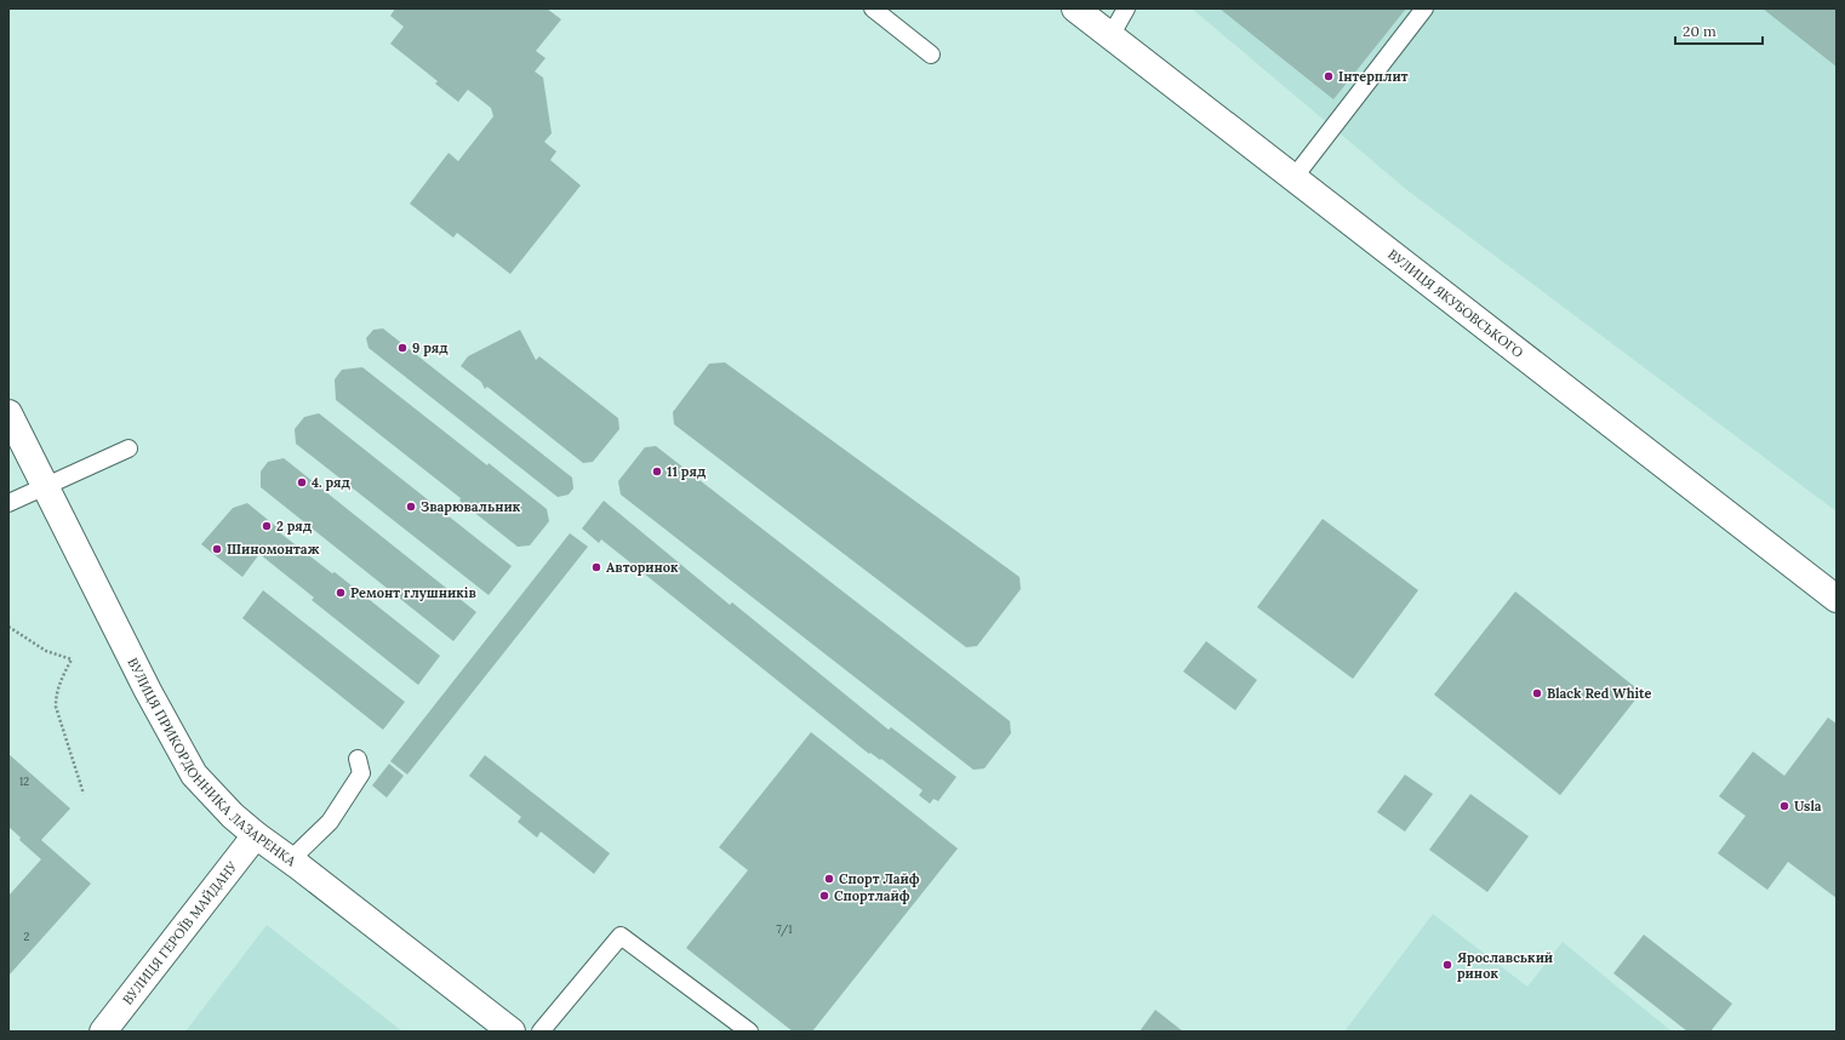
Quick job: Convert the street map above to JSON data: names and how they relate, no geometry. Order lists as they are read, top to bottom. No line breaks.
{"streets":{"street":["ВУЛИЦЯ ЯКУБОВСЬКОГО","ВУЛИЦЯ ПРИКОРДОННИКА ЛАЗАРЕНКА","ВУЛИЦЯ ГЕРОЇВ МАЙДАНУ"]},"crossings":[["ВУЛИЦЯ ПРИКОРДОННИКА ЛАЗАРЕНКА","ВУЛИЦЯ ГЕРОЇВ МАЙДАНУ"]],"places":["Інтерплит","9 ряд","11 ряд","4. ряд","Зварювальник","2 ряд","Шиномонтаж","Авторинок","Ремонт глушників","Black Red White","Usla","Спорт Лайф","Спортлайф","Ярославський ринок"],"house_numbers":["12","7/1","2"],"scale_bar":"20 m"}
